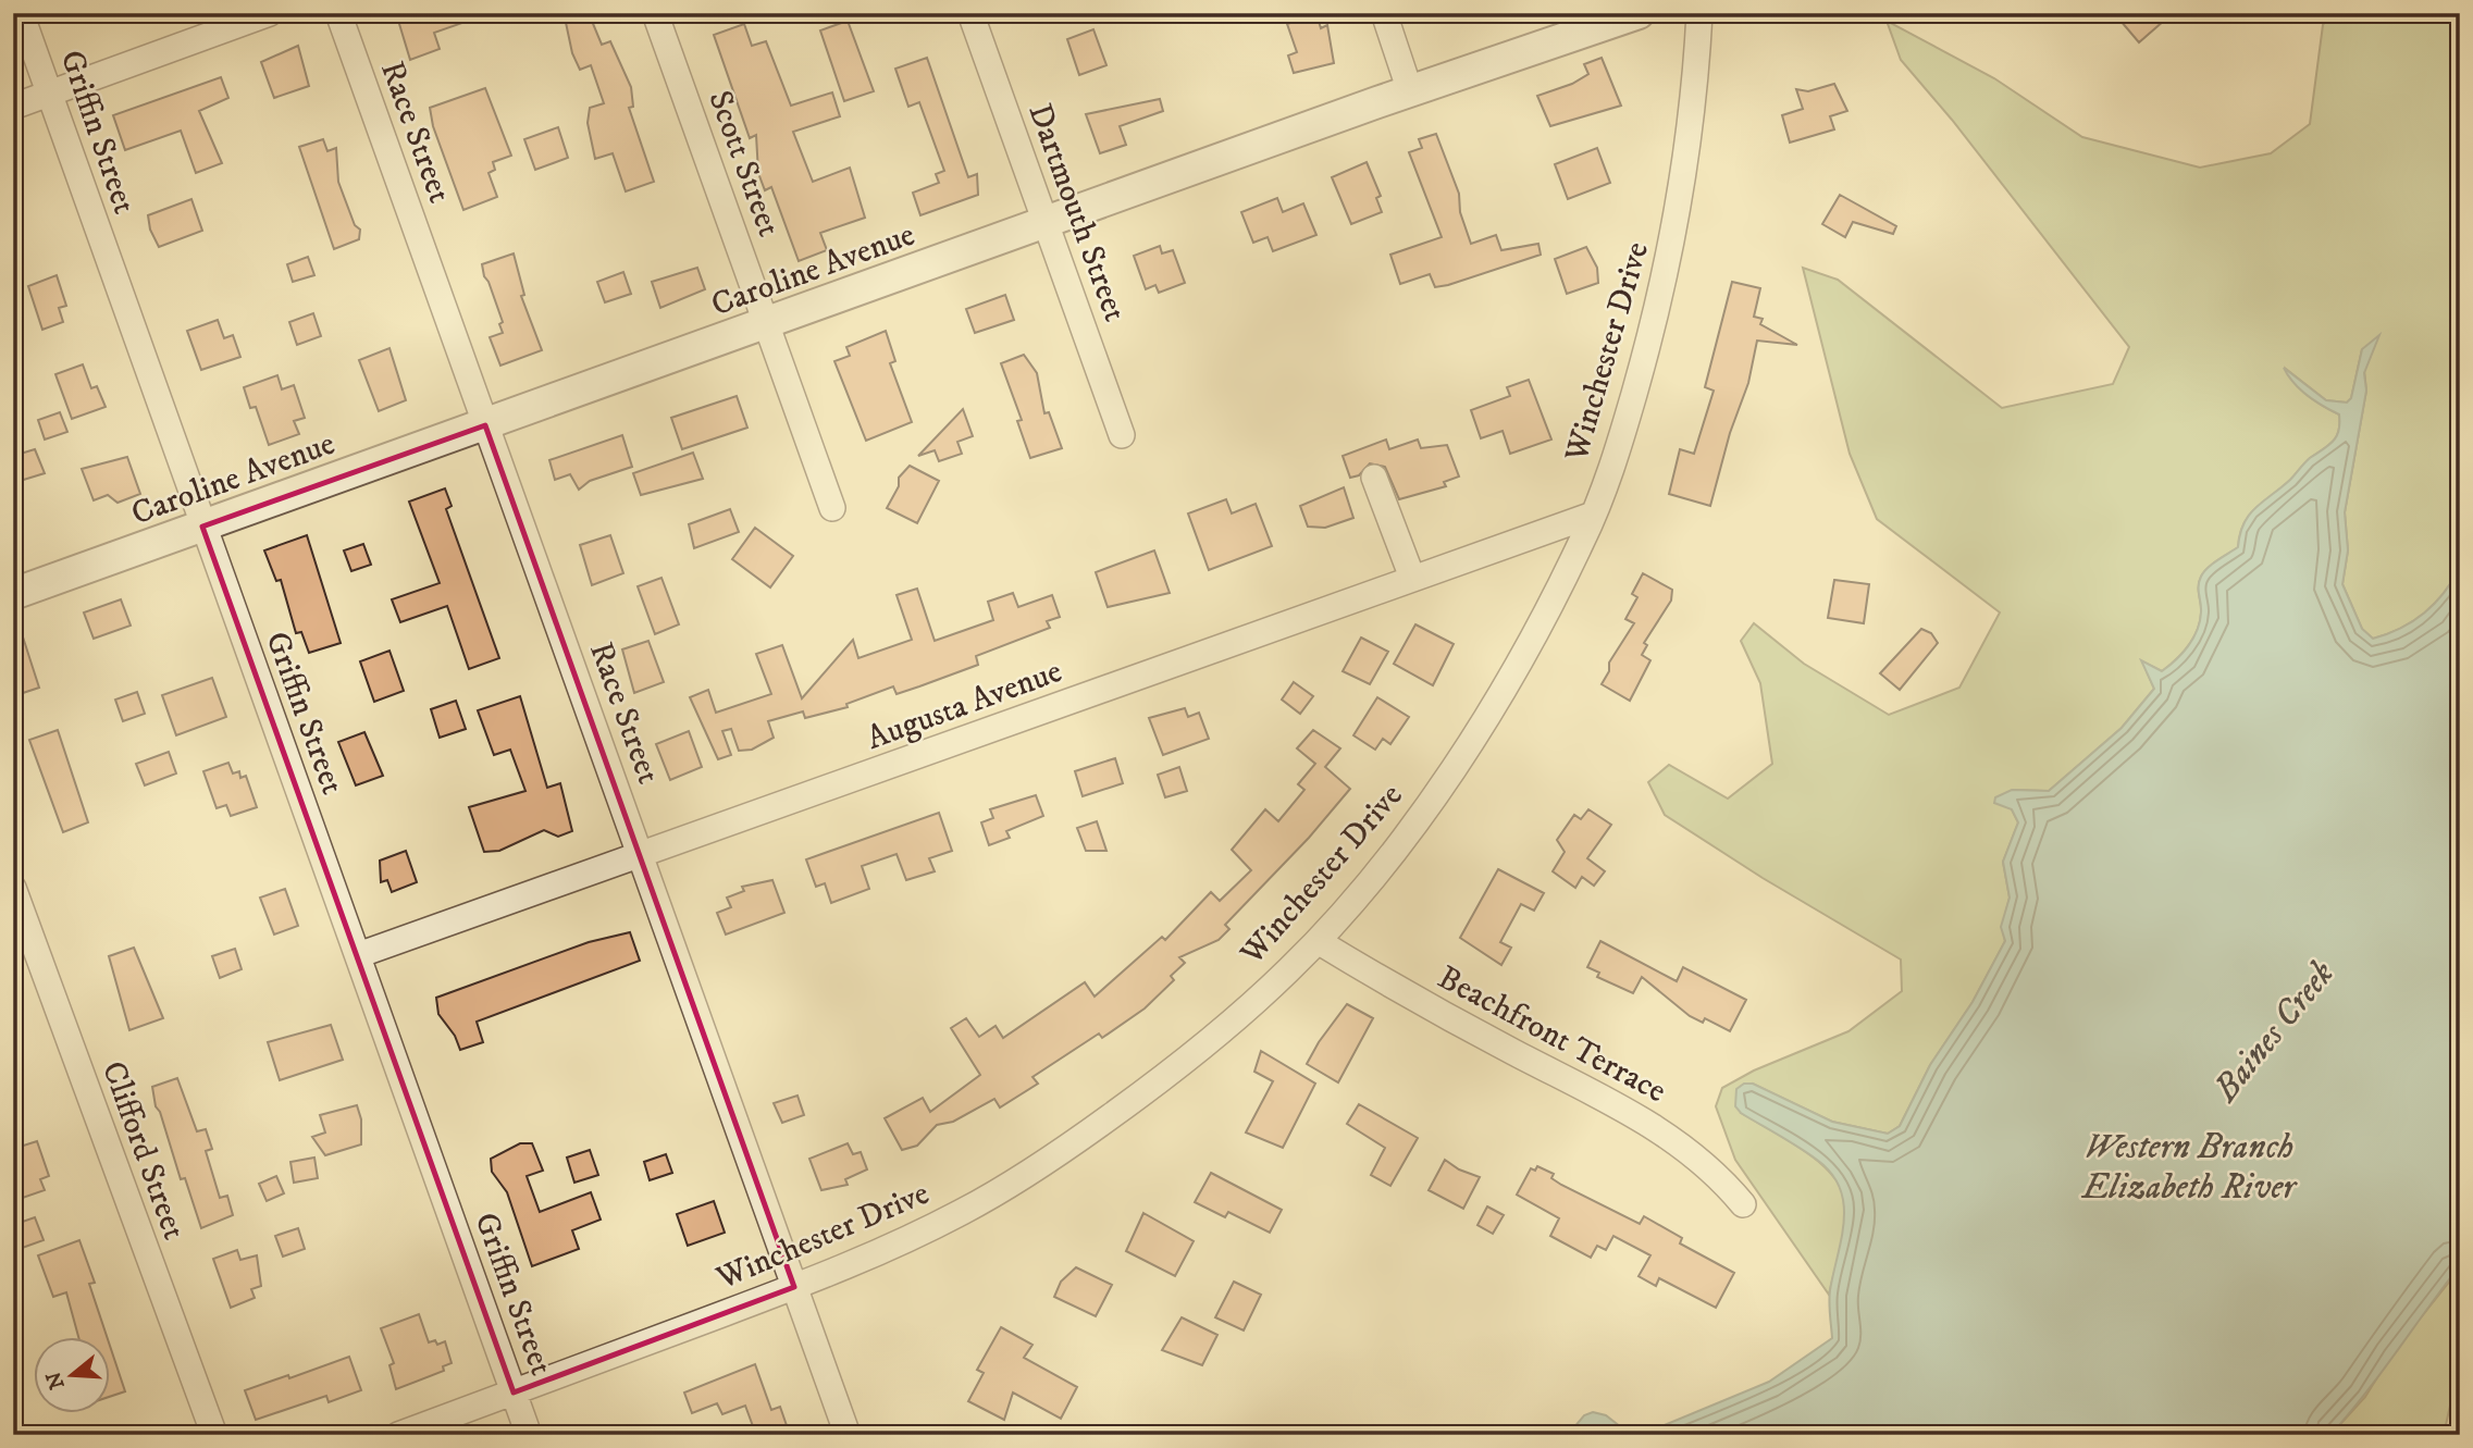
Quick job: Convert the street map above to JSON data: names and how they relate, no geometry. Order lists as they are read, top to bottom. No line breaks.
{"streets":{"street":["Griffin Street","Race Street","Scott Street","Dartmouth Street","Caroline Avenue","Winchester Drive","Augusta Avenue","Beachfront Terrace","Clifford Street"]},"crossings":[["Griffin Street","Caroline Avenue"],["Griffin Street","Winchester Drive"],["Griffin Street","Augusta Avenue"],["Race Street","Caroline Avenue"],["Race Street","Winchester Drive"],["Race Street","Augusta Avenue"],["Scott Street","Caroline Avenue"],["Dartmouth Street","Caroline Avenue"],["Winchester Drive","Augusta Avenue"],["Winchester Drive","Beachfront Terrace"]],"water":["Baines Creek","Western Branch Elizabeth River"],"north":"left"}
